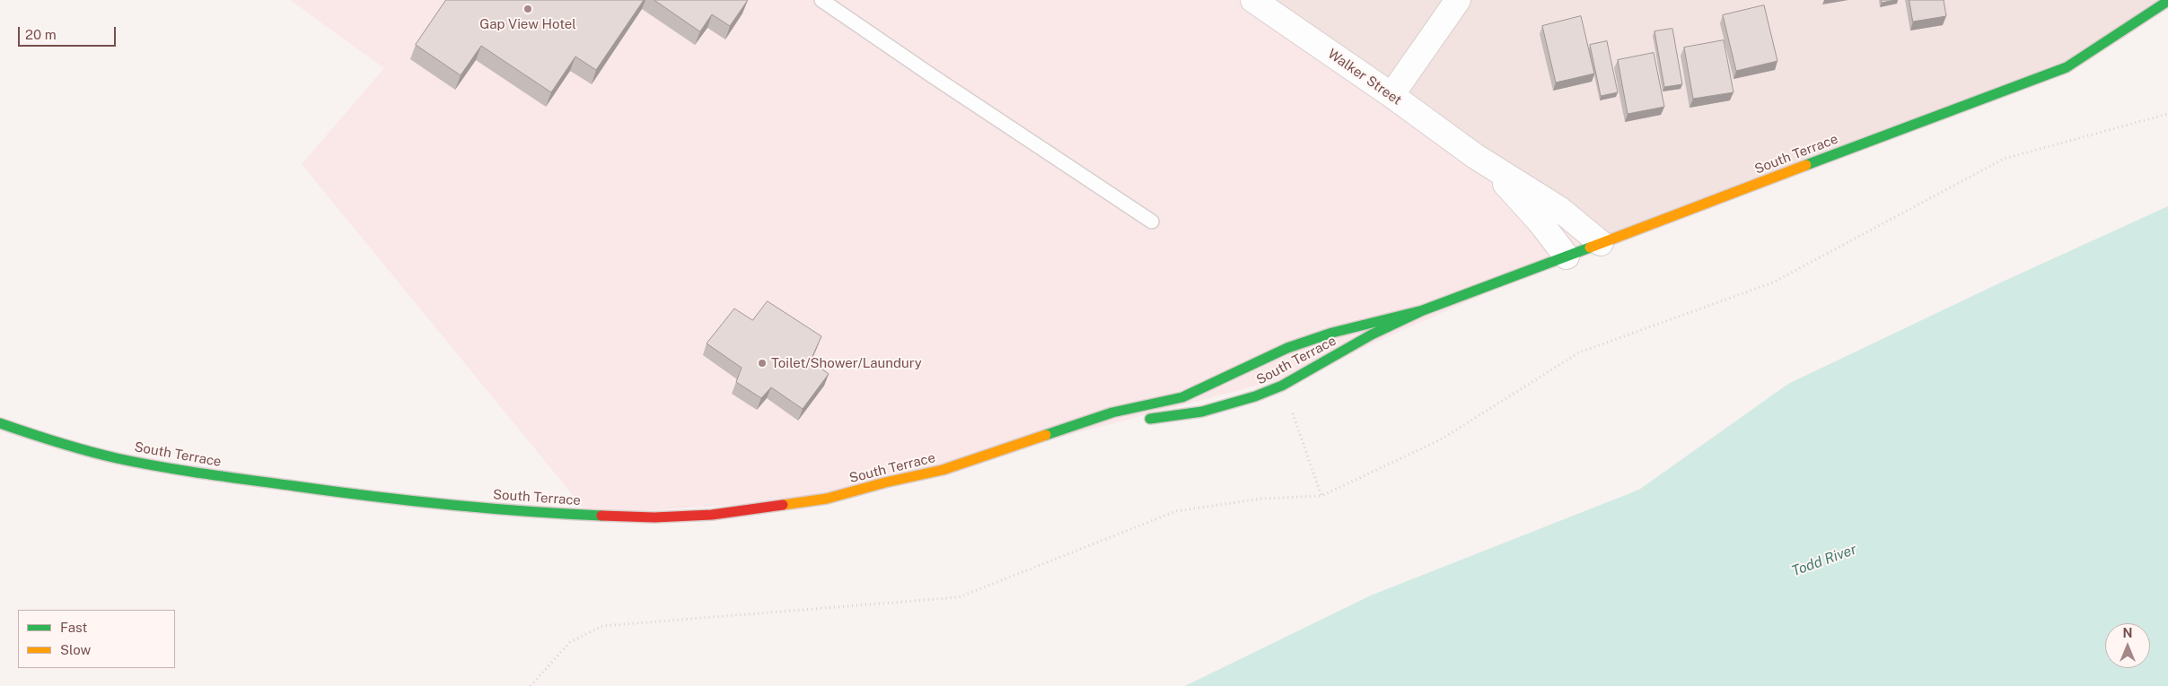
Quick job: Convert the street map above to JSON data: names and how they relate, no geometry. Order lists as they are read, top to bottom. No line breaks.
{"streets":{"street":["Walker Street","South Terrace"]},"crossings":[["Walker Street","South Terrace"]],"water":["Todd River"],"places":["Gap View Hotel","Toilet/Shower/Laundury"],"legend":["Fast","Slow"],"scale_bar":"20 m","north":"top"}
